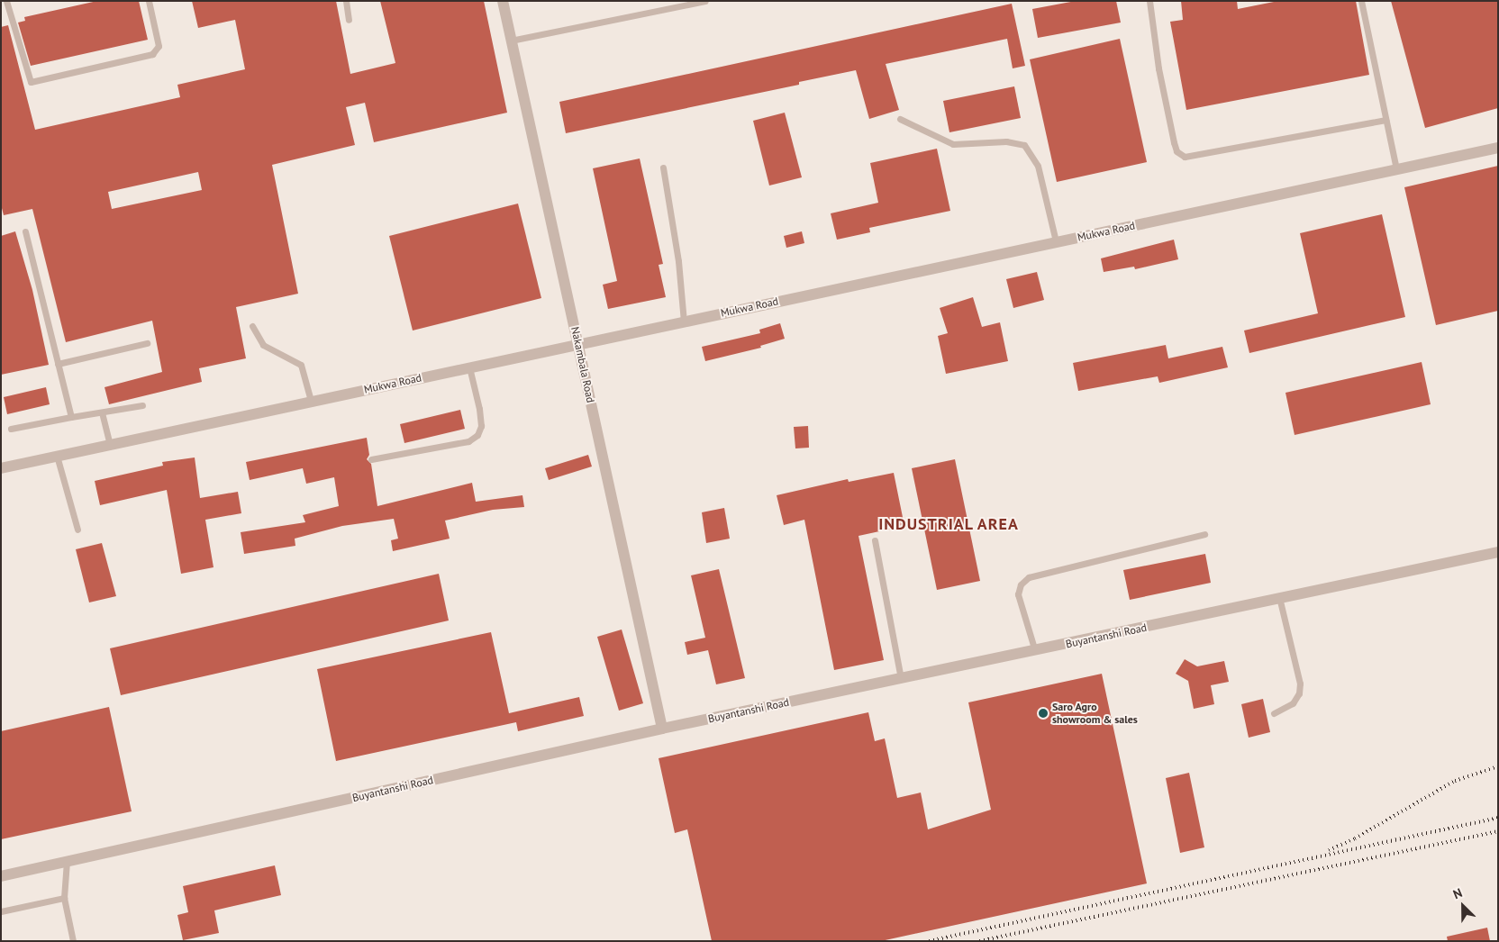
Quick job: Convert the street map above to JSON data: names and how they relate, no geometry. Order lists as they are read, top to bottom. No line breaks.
{"streets":{"street":["Mukwa Road","Nakambala Road","Buyantanshi Road"]},"crossings":[["Mukwa Road","Nakambala Road"],["Nakambala Road","Buyantanshi Road"]],"districts":["INDUSTRIAL AREA"],"places":["Saro Agro showroom & sales"],"north":"top left"}
